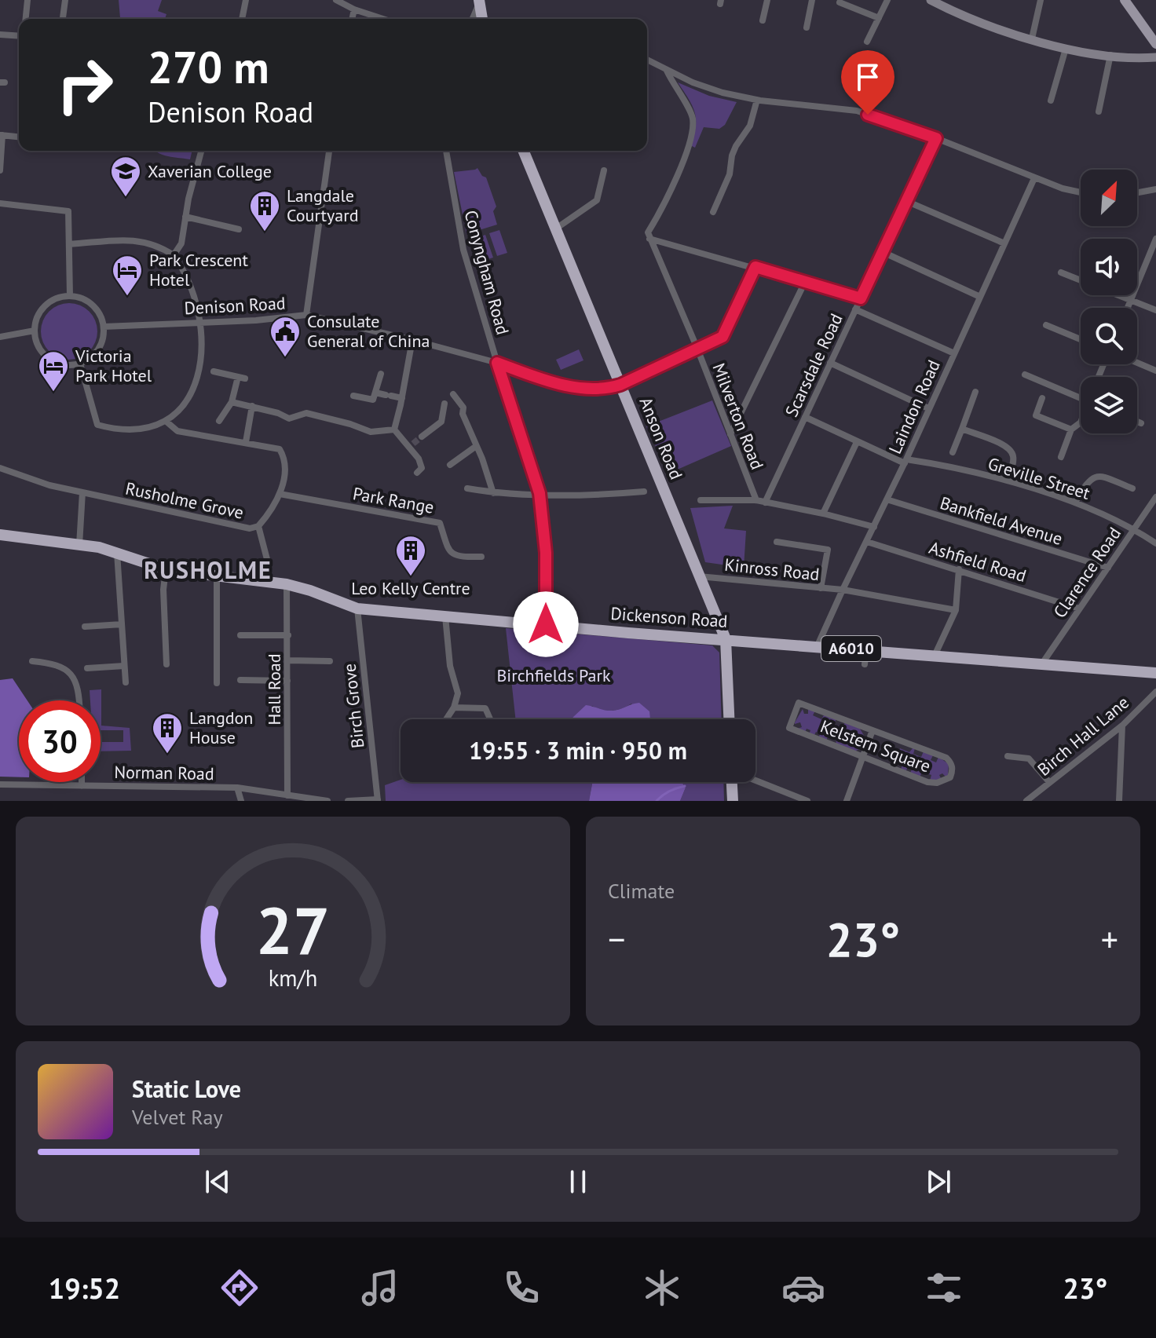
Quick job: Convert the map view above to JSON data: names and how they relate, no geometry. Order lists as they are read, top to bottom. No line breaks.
{"streets":{"highway":["Anson Road","Dickenson Road","A6010"],"street":["Conyngham Road","Denison Road","Scarsdale Road","Laindon Road","Milverton Road","Greville Street","Rusholme Grove","Park Range","Bankfield Avenue","Ashfield Road","Kinross Road","Clarence Road","Hall Road","Birch Grove","Birch Hall Lane","Kelstern Square","Norman Road"]},"crossings":[["Conyngham Road","Denison Road"],["Conyngham Road","Dickenson Road"],["Denison Road","Milverton Road"],["Denison Road","Anson Road"],["Scarsdale Road","Greville Street"],["Laindon Road","Greville Street"],["Laindon Road","Bankfield Avenue"],["Laindon Road","Ashfield Road"],["Laindon Road","Kinross Road"],["Laindon Road","Dickenson Road"],["Anson Road","Kinross Road"],["Anson Road","Dickenson Road"],["Greville Street","Clarence Road"],["Bankfield Avenue","Clarence Road"],["Ashfield Road","Clarence Road"],["Clarence Road","Dickenson Road"],["Dickenson Road","Hall Road"],["Dickenson Road","Birch Grove"],["Hall Road","Norman Road"]],"districts":["RUSHOLME"],"parks":["Birchfields Park"],"places":{"school or university":["Xaverian College"],"building":["Langdale Courtyard","Leo Kelly Centre","Langdon House"],"hotel":["Park Crescent Hotel","Victoria Park Hotel"],"public building":["Consulate General of China"]},"north":"top right","page":{"turn":["270 m","Denison Road"],"limit":"30","trip":"19:55 · 3 min · 950 m","tile":"Climate","heat":["−","23°","+"],"song":["Static Love","Velvet Ray"],"tabs":["19:52","23°"],"gauge":["27","km/h"]}}
